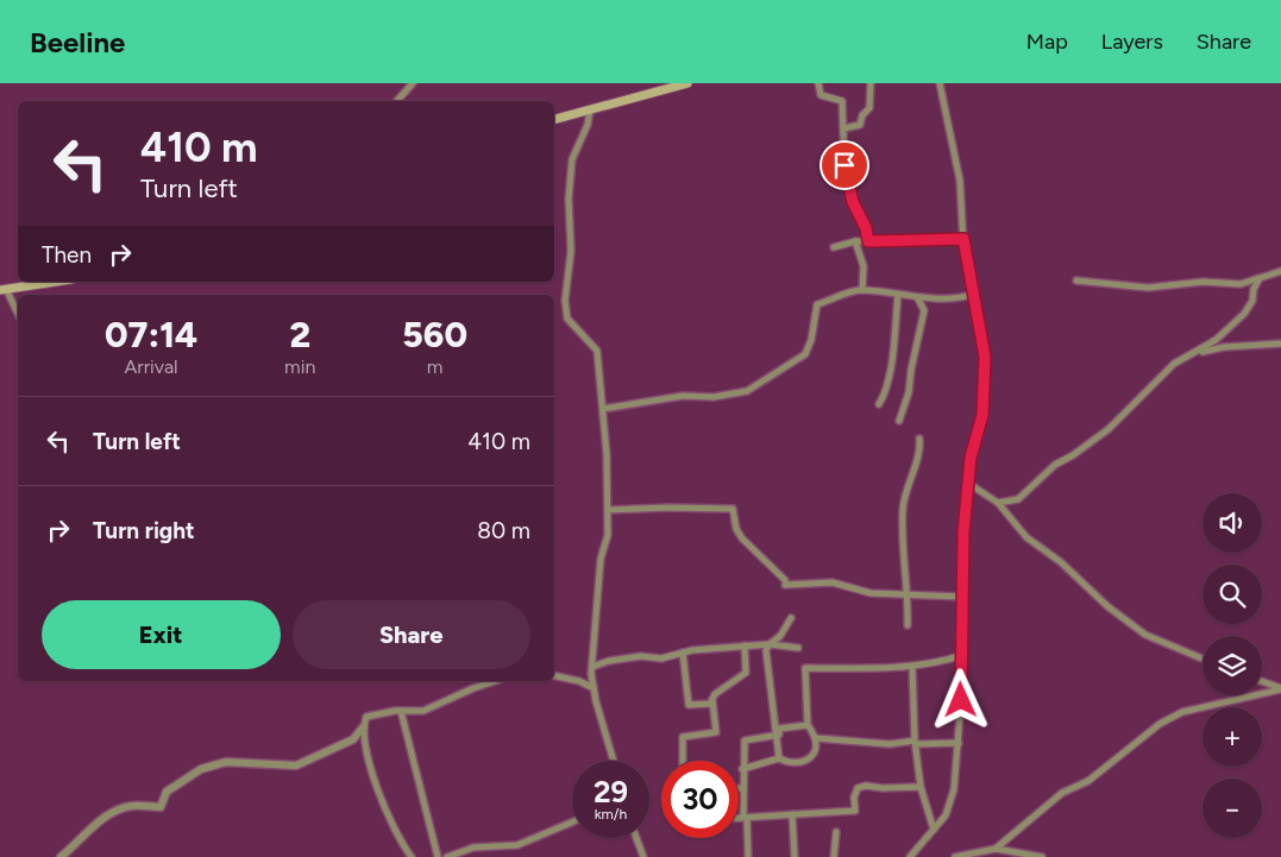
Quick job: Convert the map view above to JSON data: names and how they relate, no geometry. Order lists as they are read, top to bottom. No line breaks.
{"page":{"header":"Beeline","nav":["Map","Layers","Share"],"turn":["410 m","Turn left"],"then":"Then","eta":["07:14","Arrival","2","min","560","m"],"list":[{"name":"Turn left","value":"410 m"},{"name":"Turn right","value":"80 m"}],"map_buttons":["+","−"],"buttons":["Exit","Share"],"speed":"29 km/h","limit":"30"}}
